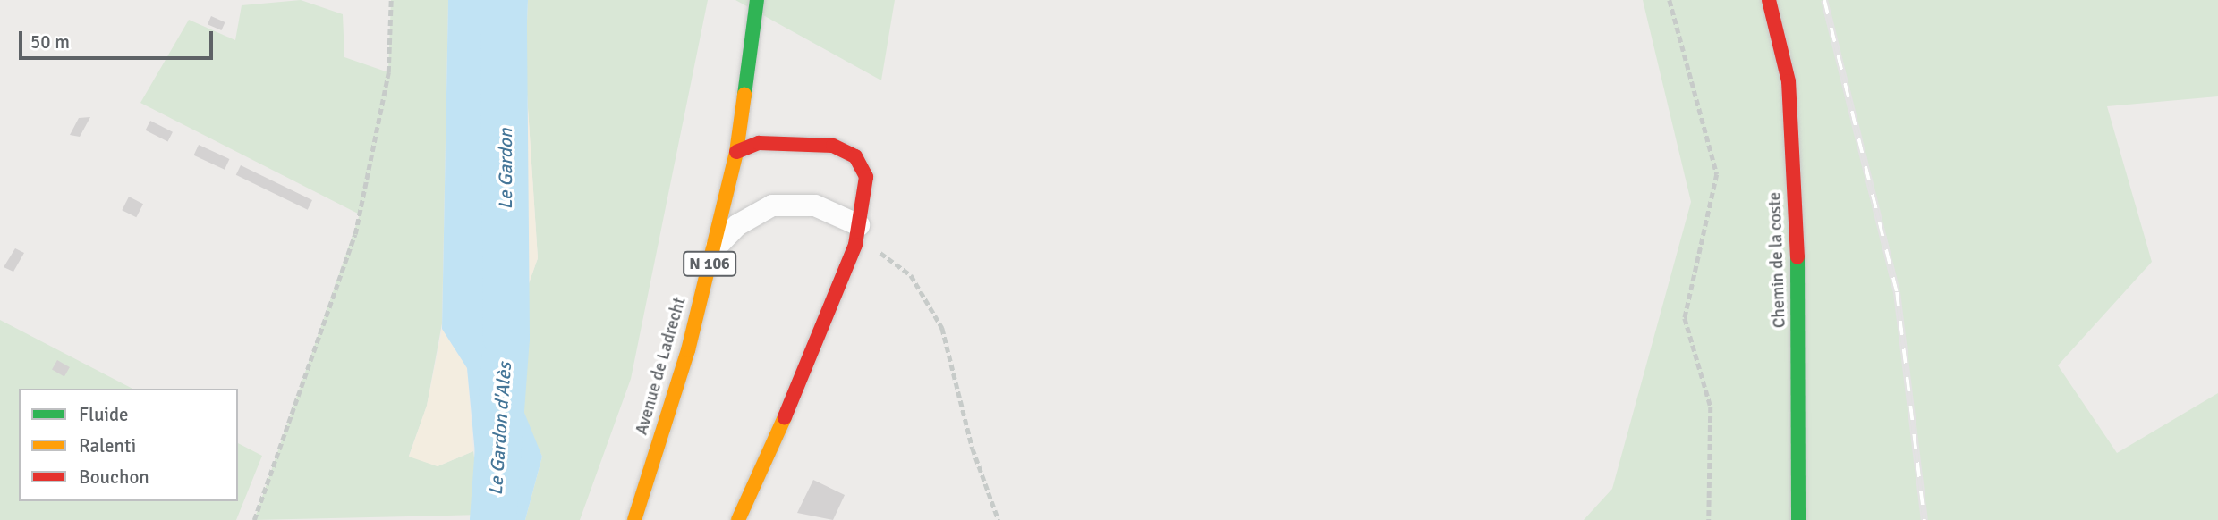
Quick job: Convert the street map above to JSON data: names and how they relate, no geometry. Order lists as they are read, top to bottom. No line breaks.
{"streets":{"street":["Chemin de la coste","N 106","Avenue de Ladrecht"]},"water":["Le Gardon","Le Gardon d'Alès"],"legend":["Fluide","Ralenti","Bouchon"],"scale_bar":"50 m"}
